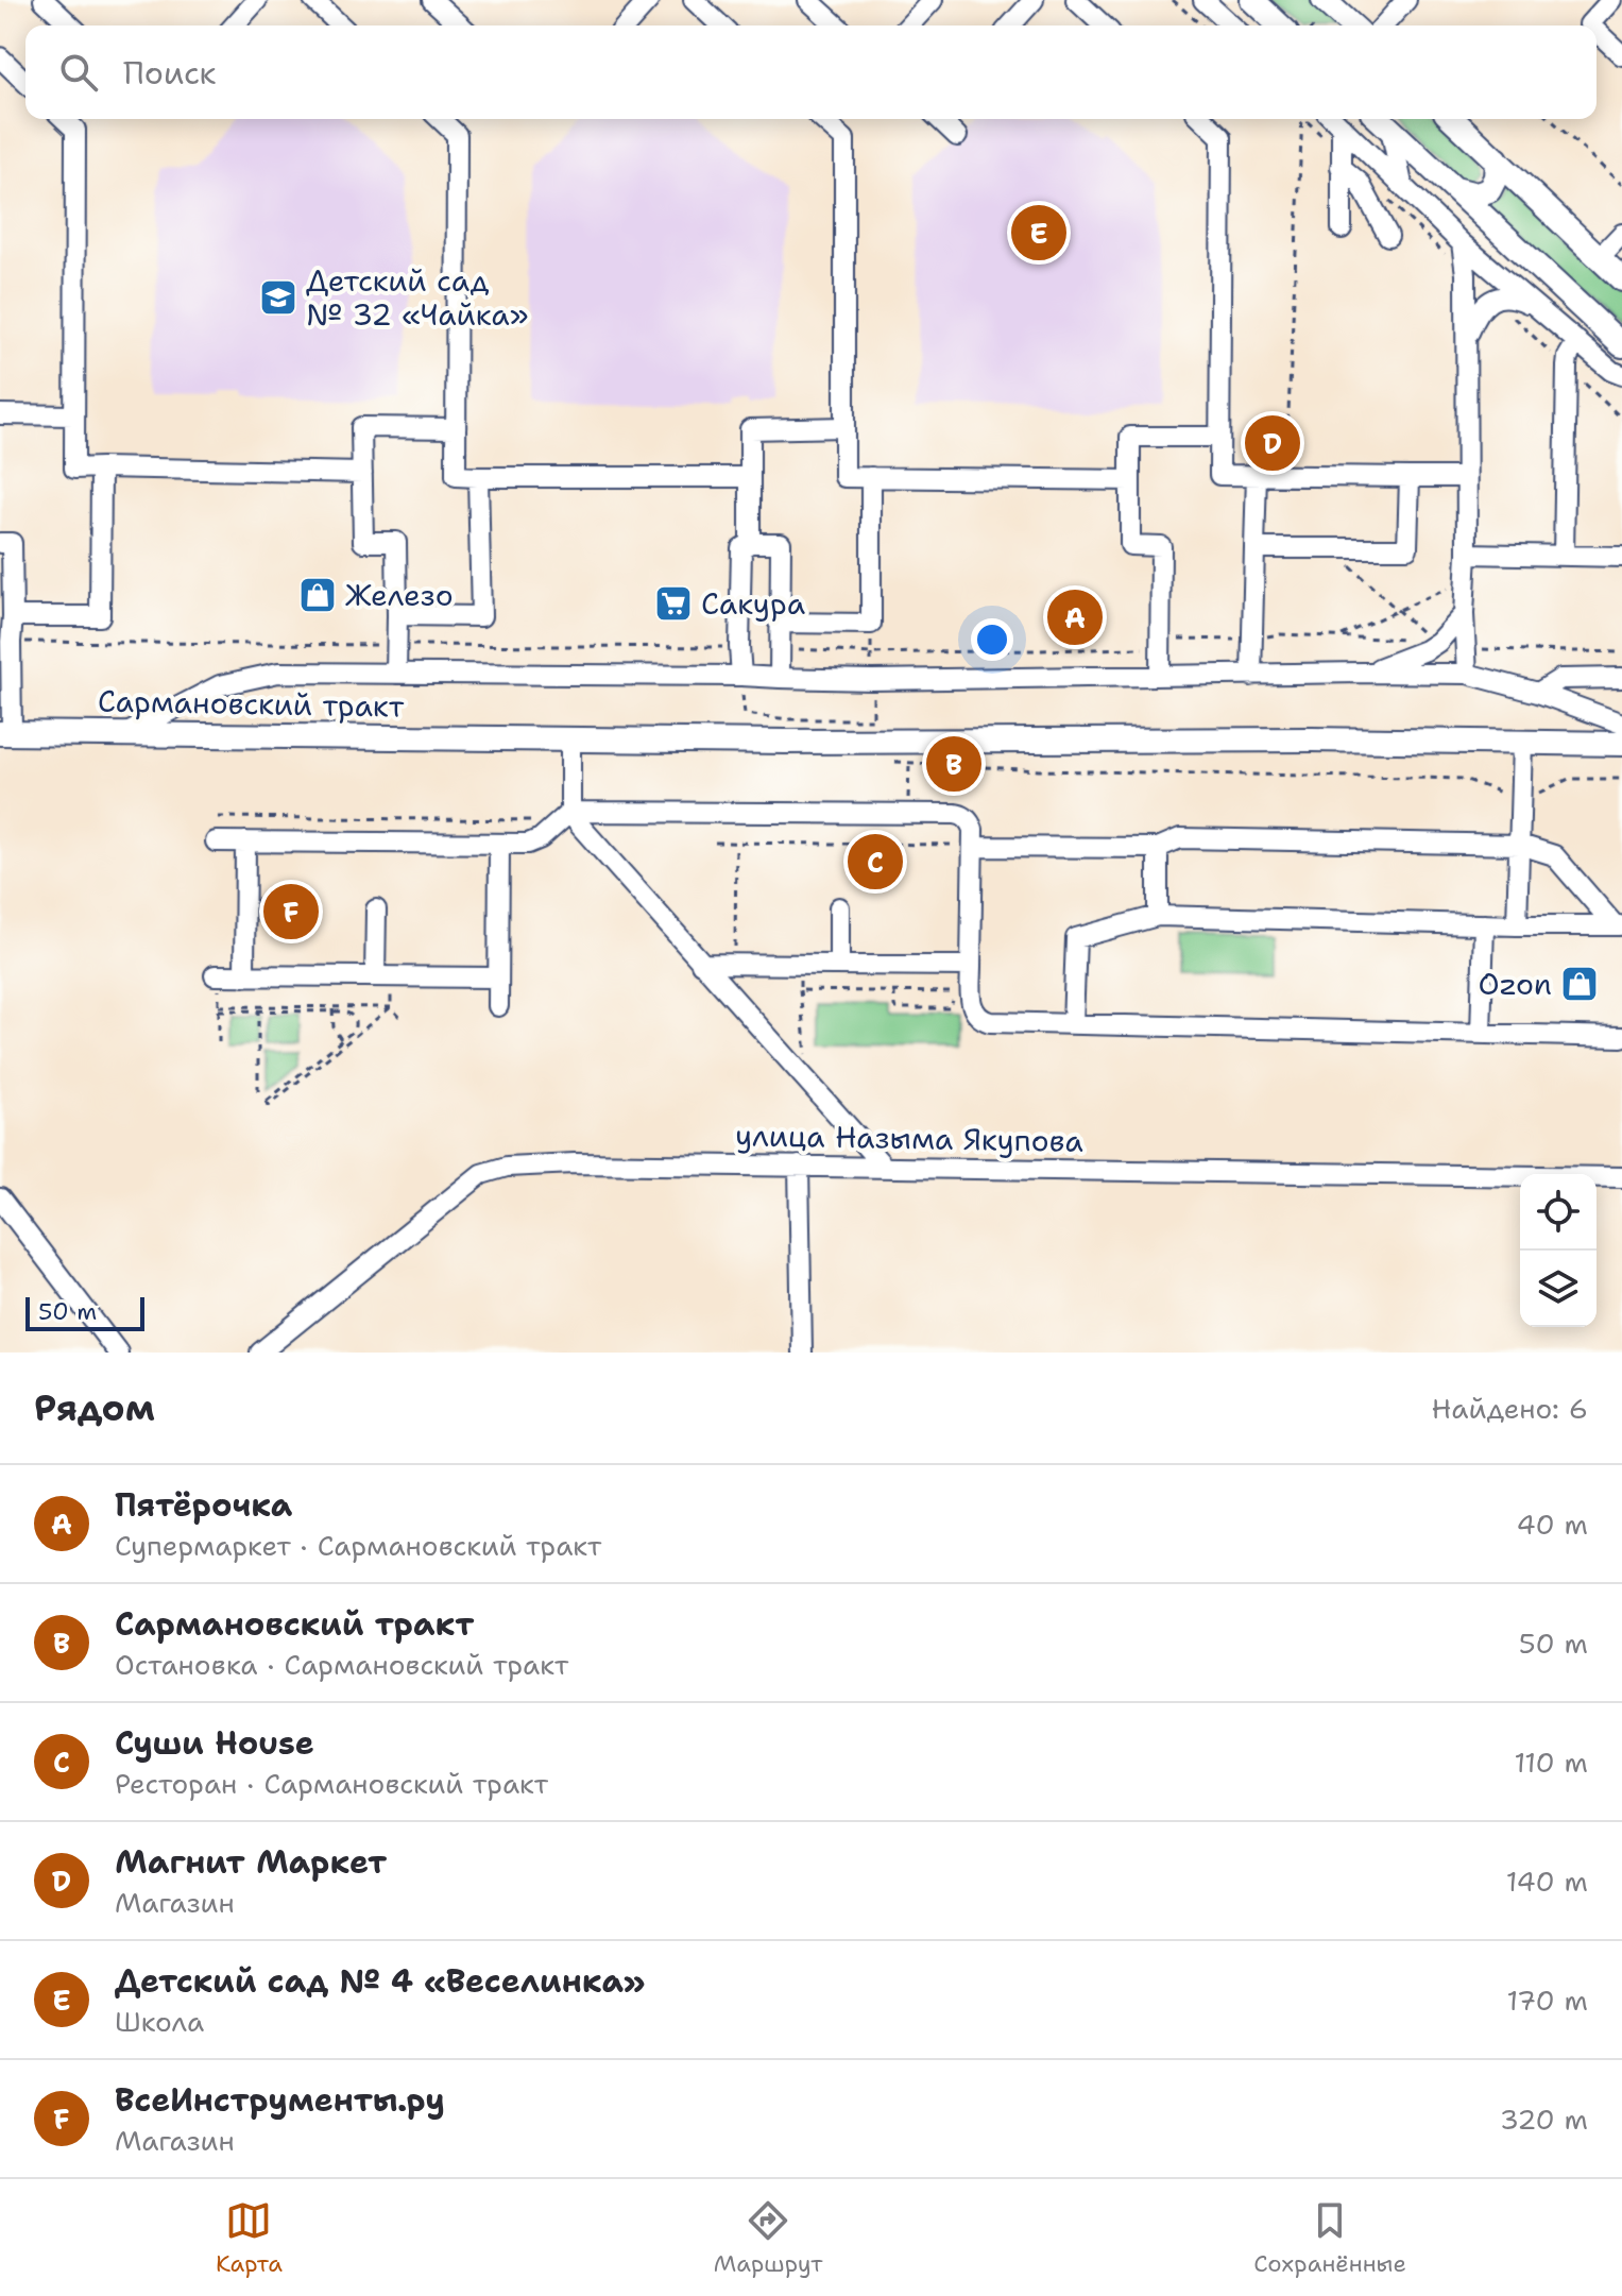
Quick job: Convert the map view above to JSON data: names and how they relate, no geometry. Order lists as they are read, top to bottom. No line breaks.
{"streets":{"main road":["Сармановский тракт"],"street":["улица Назыма Якупова"]},"places":{"school or university":["Детский сад № 32 «Чайка»"],"shop":["Железо","Ozon"],"supermarket":["Сакура"]},"scale_bar":"50 m","page":{"search":"Поиск","pins":["E","D","A","B","C","F"],"scale":"50 m","heading":["Рядом","Найдено: 6"],"list":[{"mark":"A","name":"Пятёрочка","note":"Супермаркет · Сармановский тракт","value":"40 m"},{"mark":"B","name":"Сармановский тракт","note":"Остановка · Сармановский тракт","value":"50 m"},{"mark":"C","name":"Суши House","note":"Ресторан · Сармановский тракт","value":"110 m"},{"mark":"D","name":"Магнит Маркет","note":"Магазин","value":"140 m"},{"mark":"E","name":"Детский сад № 4 «Веселинка»","note":"Школа","value":"170 m"},{"mark":"F","name":"ВсеИнструменты.ру","note":"Магазин","value":"320 m"}],"nav":["Карта","Маршрут","Сохранённые"]}}
